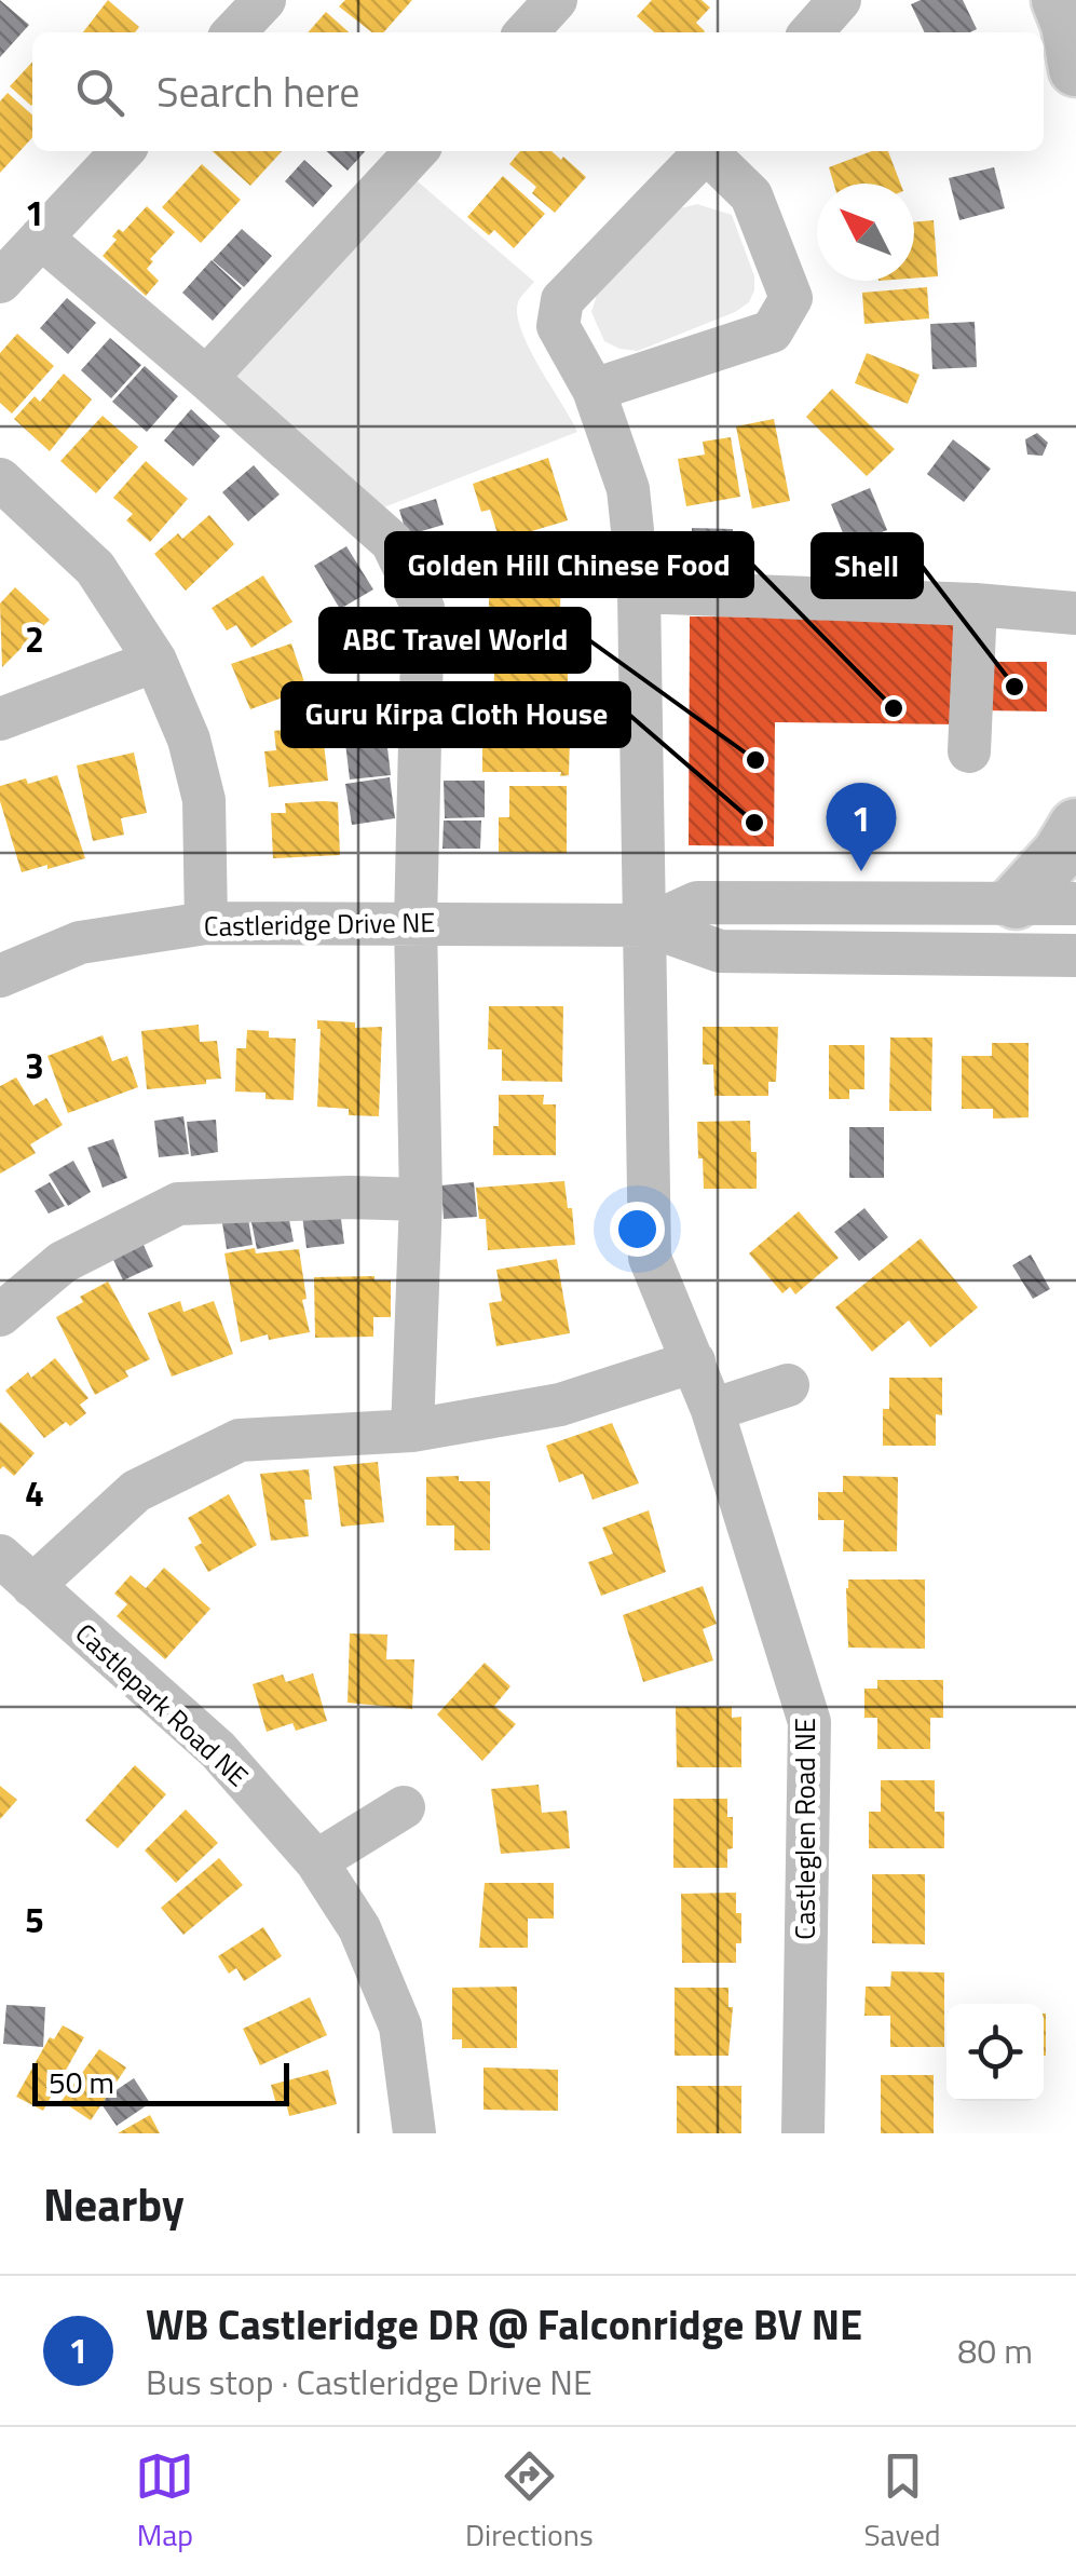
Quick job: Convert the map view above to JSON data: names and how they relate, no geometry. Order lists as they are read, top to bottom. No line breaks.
{"streets":{"street":["Castleridge Drive NE","Castlepark Road NE","Castleglen Road NE"]},"crossings":[["Castleridge Drive NE","Castleglen Road NE"]],"places":["Shell","Golden Hill Chinese Food","ABC Travel World","Guru Kirpa Cloth House"],"scale_bar":"50 m","north":"top left","page":{"search":"Search here","pins":"1","scale":"50 m","heading":"Nearby","list":[{"mark":"1","name":"WB Castleridge DR @ Falconridge BV NE","note":"Bus stop · Castleridge Drive NE","value":"80 m"}],"nav":["Map","Directions","Saved"]},"grid":{"rows":["1","2","3","4","5"]}}
